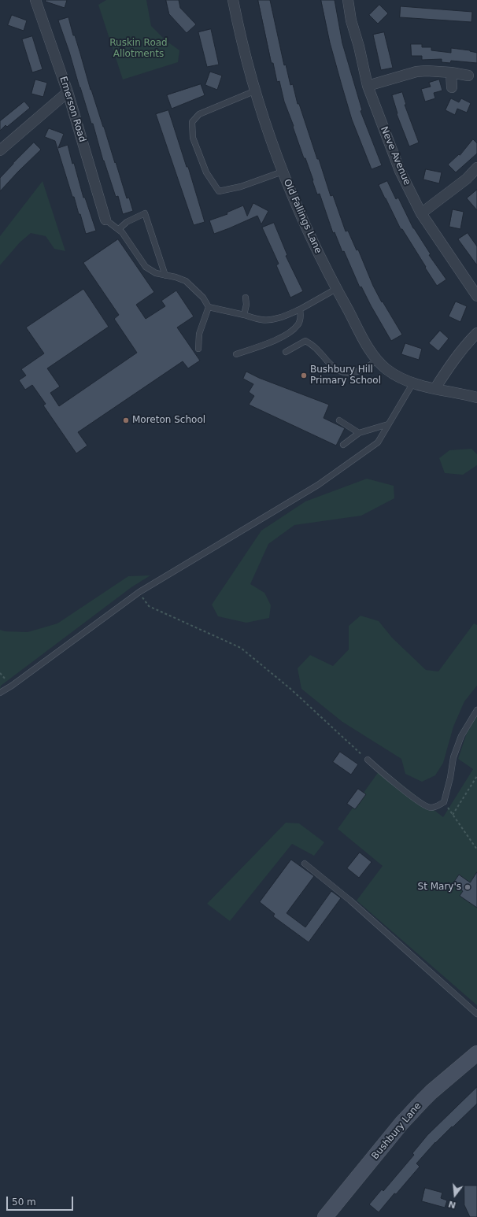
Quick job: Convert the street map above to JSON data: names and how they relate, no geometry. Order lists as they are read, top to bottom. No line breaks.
{"streets":{"street":["Emerson Road","Neve Avenue","Old Fallings Lane","Bushbury Lane"]},"parks":["Ruskin Road Allotments"],"places":["Bushbury Hill Primary School","Moreton School","St Mary's"],"scale_bar":"50 m","north":"bottom"}
